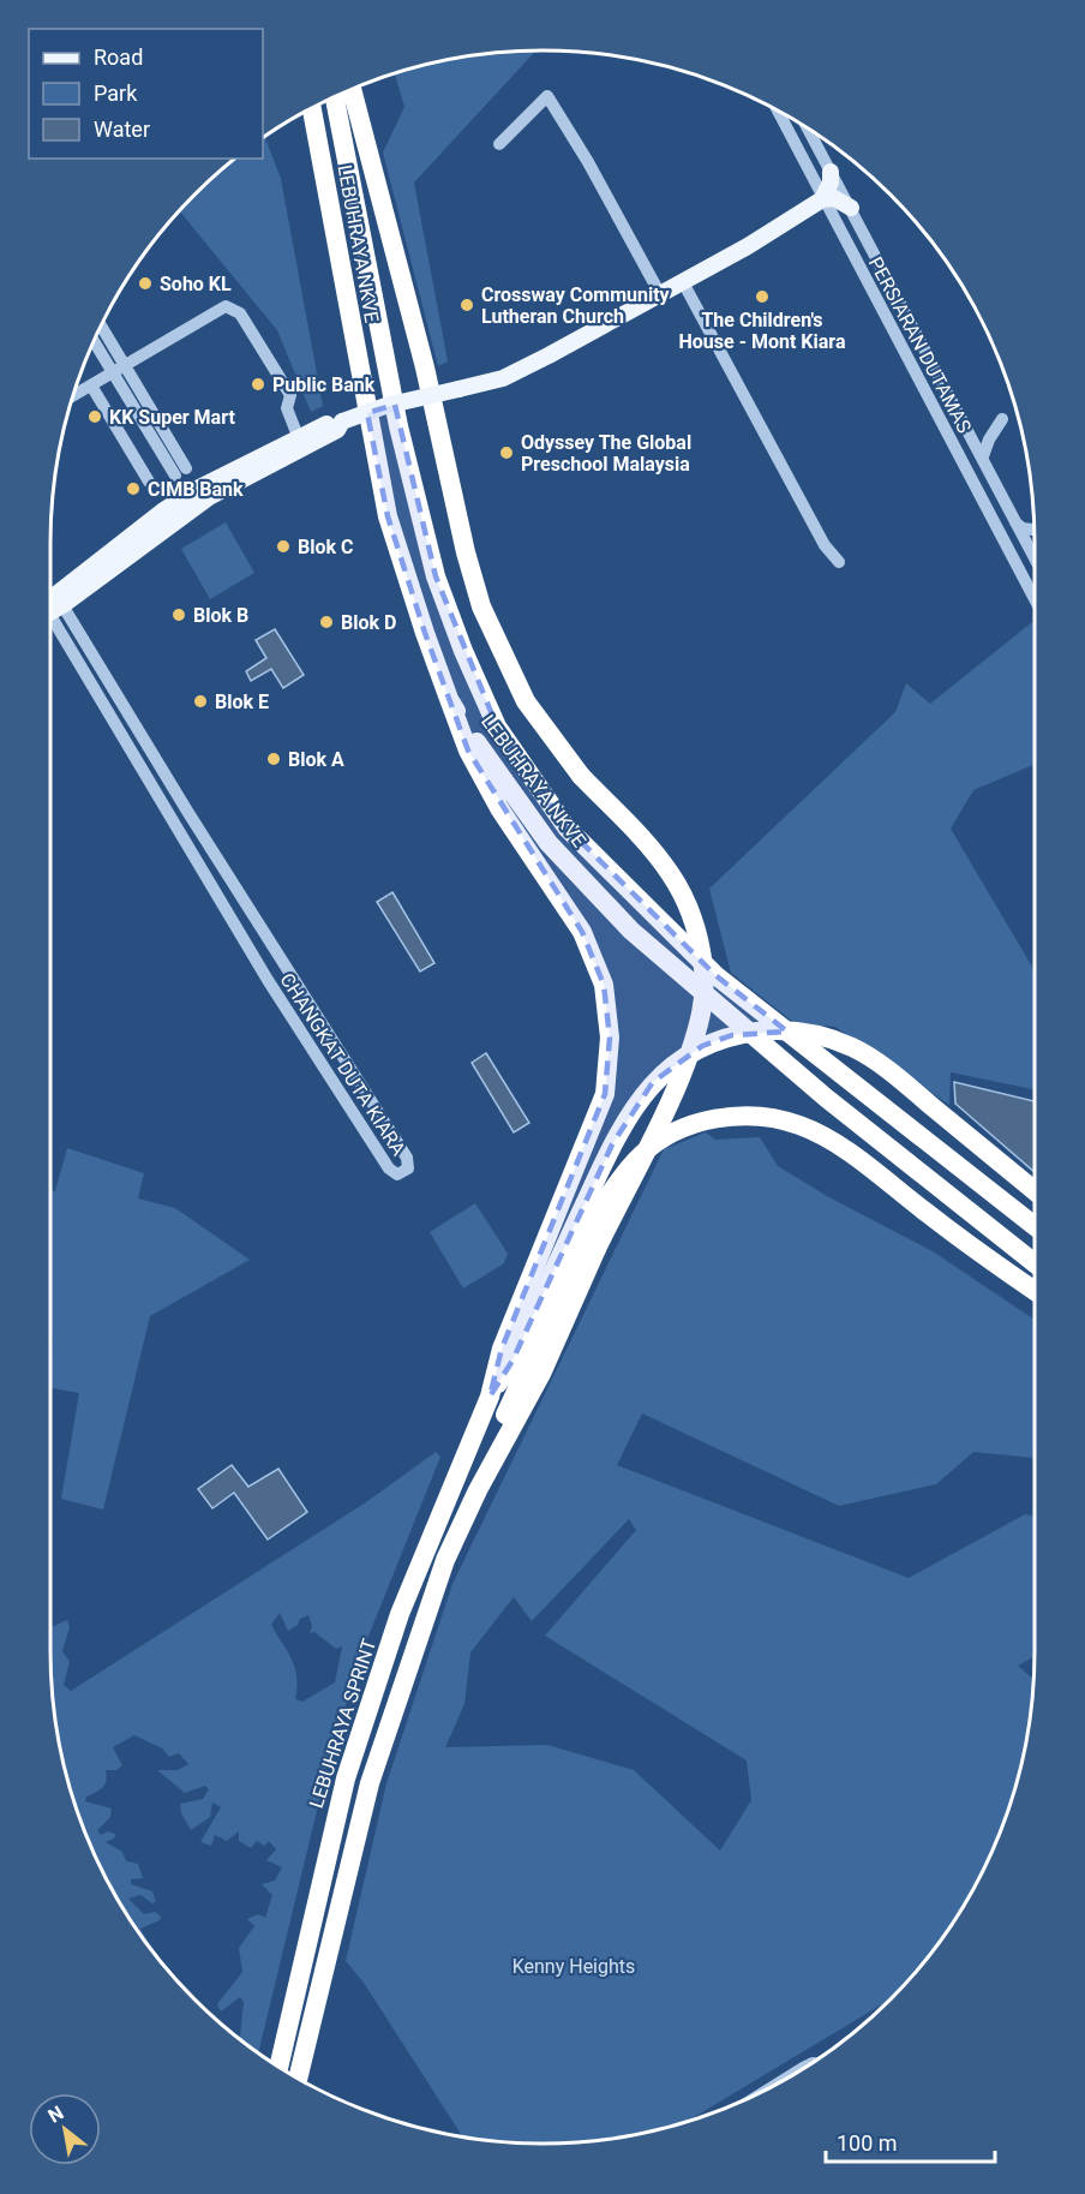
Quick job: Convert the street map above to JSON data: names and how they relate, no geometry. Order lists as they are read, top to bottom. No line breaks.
{"streets":{"highway":["LEBUHRAYA NKVE","LEBUHRAYA SPRINT"],"street":["PERSIARAN DUTAMAS","CHANGKAT DUTA KIARA"]},"parks":["Kenny Heights"],"places":["Soho KL","The Children's House - Mont Kiara","Crossway Community Lutheran Church","Public Bank","KK Super Mart","Odyssey The Global Preschool Malaysia","CIMB Bank","Blok C","Blok B","Blok D","Blok E","Blok A"],"legend":["Road","Park","Water"],"scale_bar":"100 m","north":"top left"}
